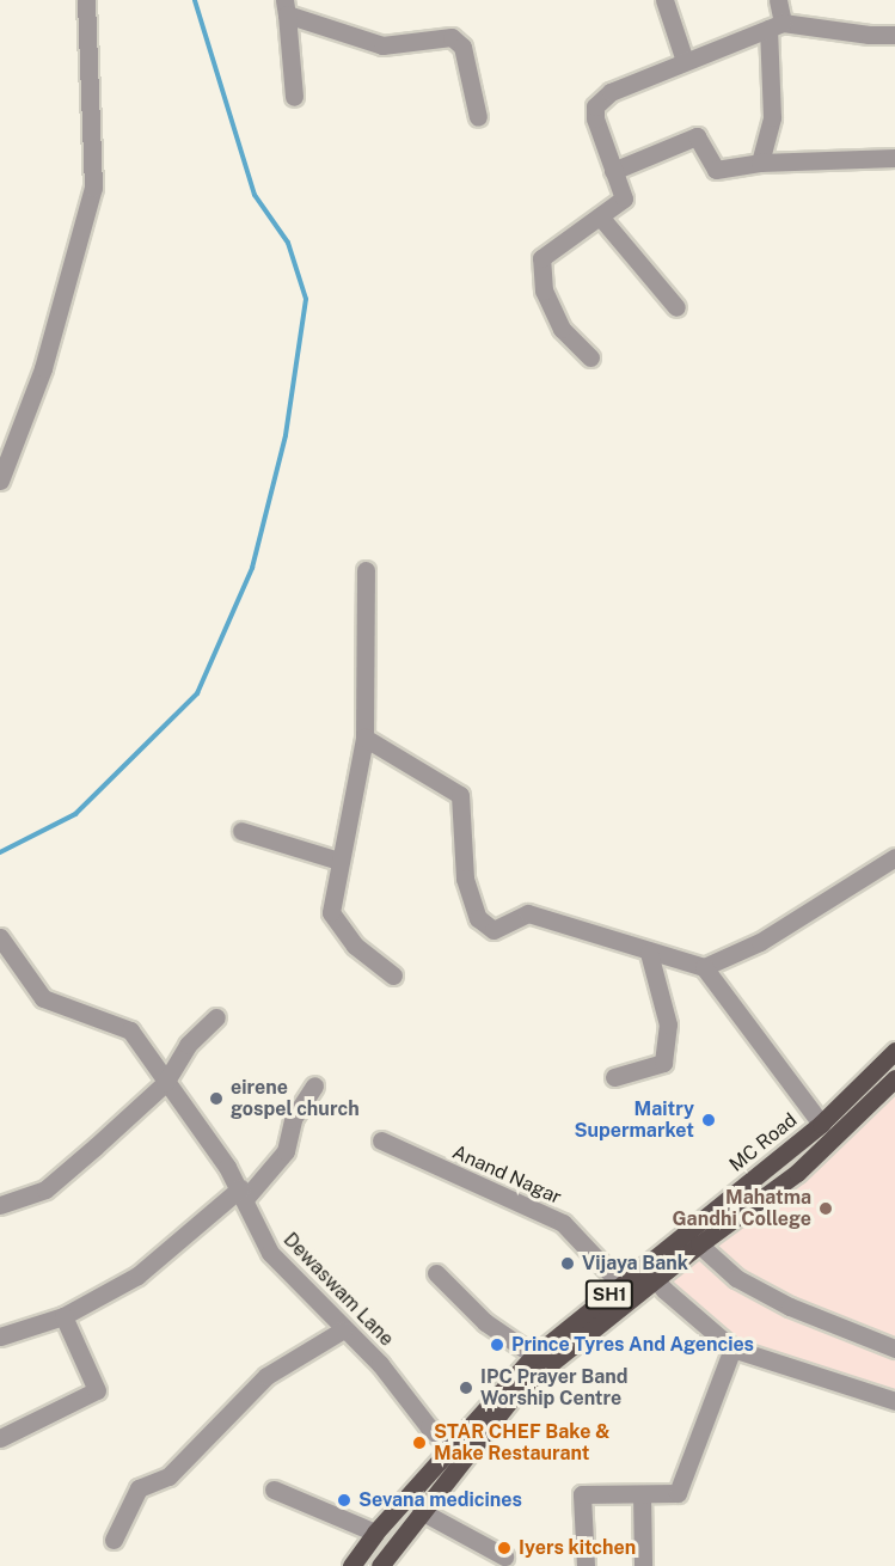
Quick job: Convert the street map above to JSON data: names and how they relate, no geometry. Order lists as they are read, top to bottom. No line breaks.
{"streets":{"main road":["MC Road","SH1"],"street":["Anand Nagar","Dewaswam Lane"]},"crossings":[["MC Road","Anand Nagar"],["MC Road","Dewaswam Lane"]],"places":["eirene gospel church","Maitry Supermarket","Mahatma Gandhi College","Vijaya Bank","Prince Tyres And Agencies","IPC Prayer Band Worship Centre","STAR CHEF Bake & Make Restaurant","Sevana medicines","Iyers kitchen"]}
